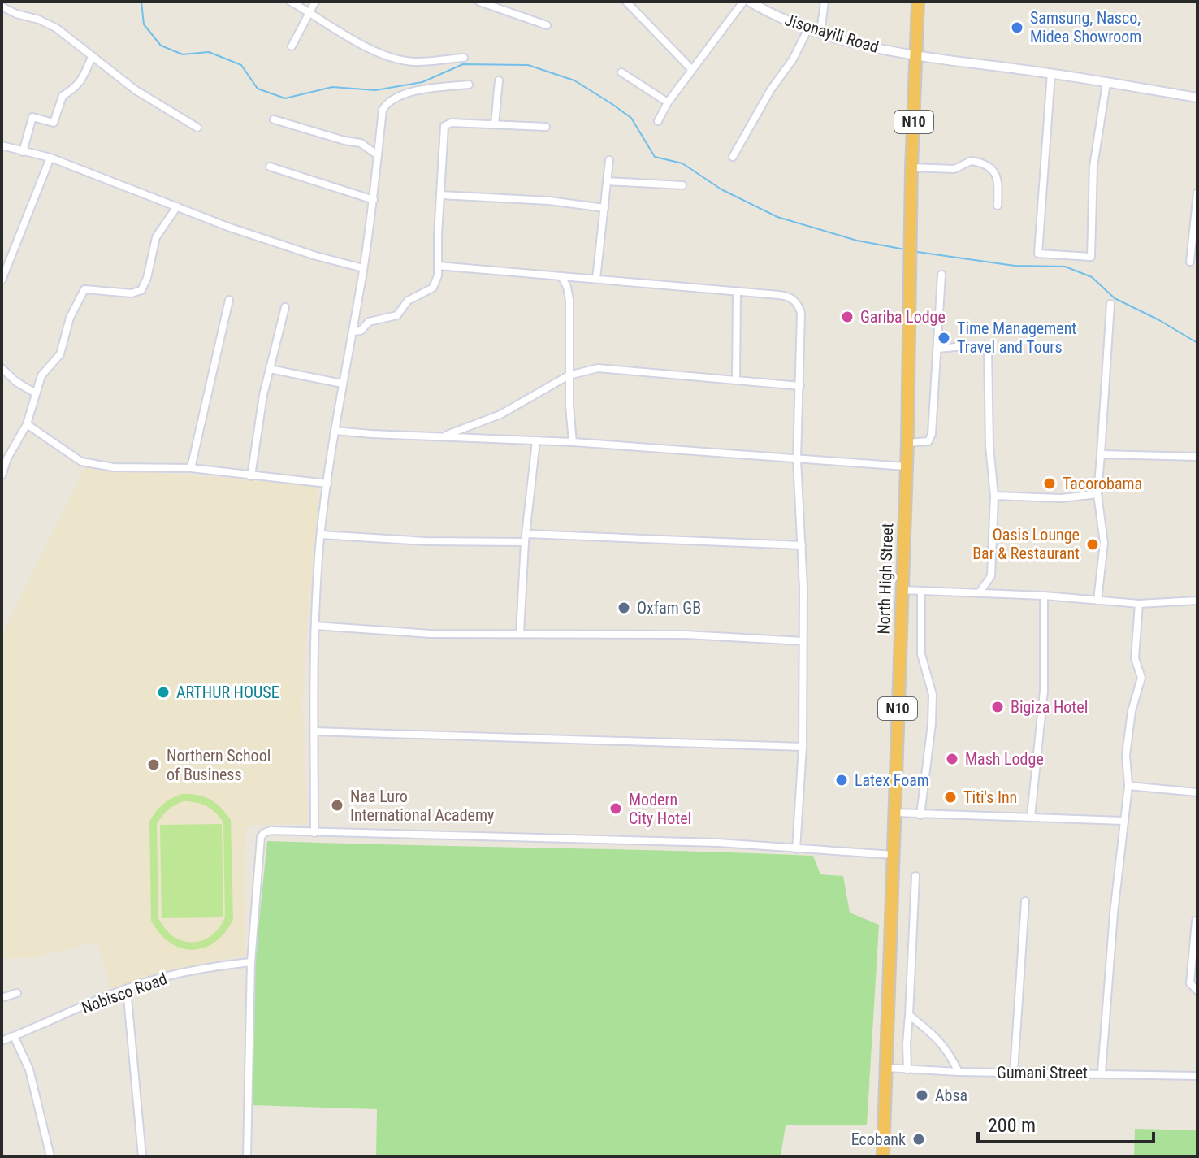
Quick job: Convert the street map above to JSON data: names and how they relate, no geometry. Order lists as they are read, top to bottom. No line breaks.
{"streets":{"highway":["N10","North High Street"],"street":["Jisonayili Road","Nobisco Road","Gumani Street"]},"crossings":[["Jisonayili Road","North High Street"],["North High Street","Gumani Street"]],"places":["Samsung, Nasco, Midea Showroom","Gariba Lodge","Time Management Travel and Tours","Tacorobama","Oasis Lounge Bar & Restaurant","Oxfam GB","ARTHUR HOUSE","Bigiza Hotel","Mash Lodge","Northern School of Business","Latex Foam","Titi's Inn","Naa Luro International Academy","Modern City Hotel","Absa","Ecobank"],"scale_bar":"200 m"}
